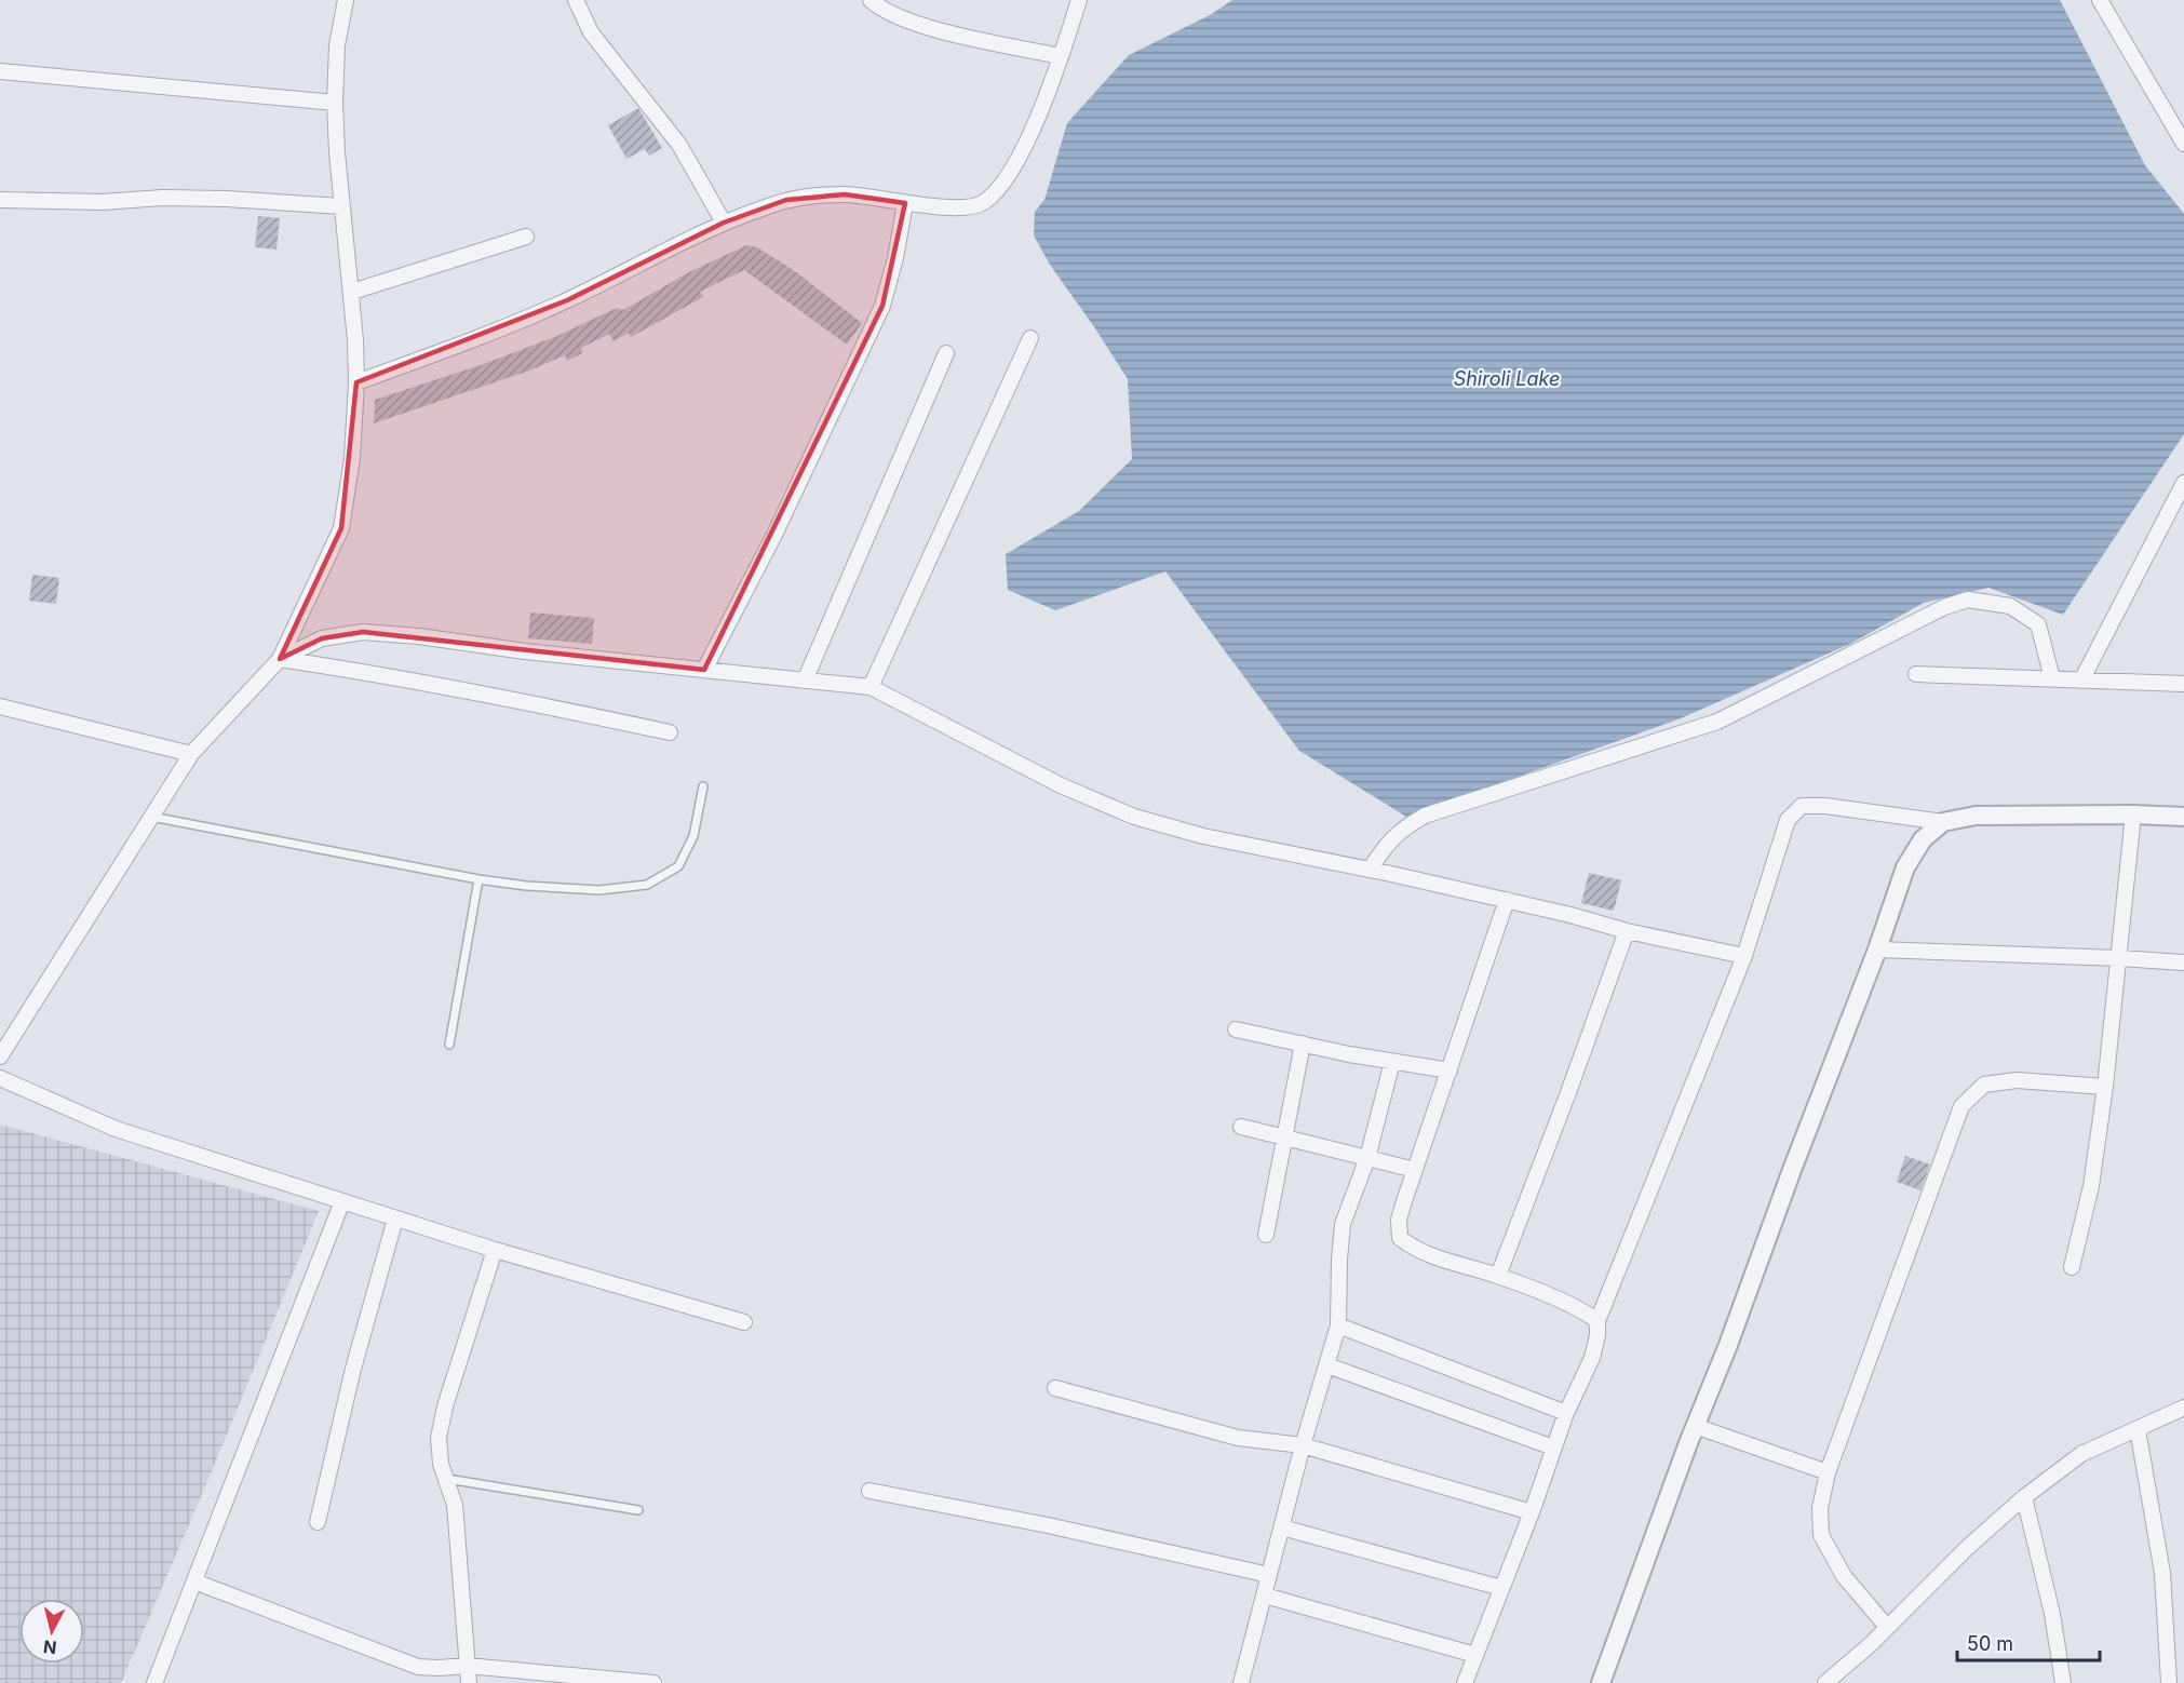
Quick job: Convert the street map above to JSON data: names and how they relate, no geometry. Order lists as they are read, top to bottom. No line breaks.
{"water":["Shiroli Lake"],"scale_bar":"50 m","north":"bottom"}
